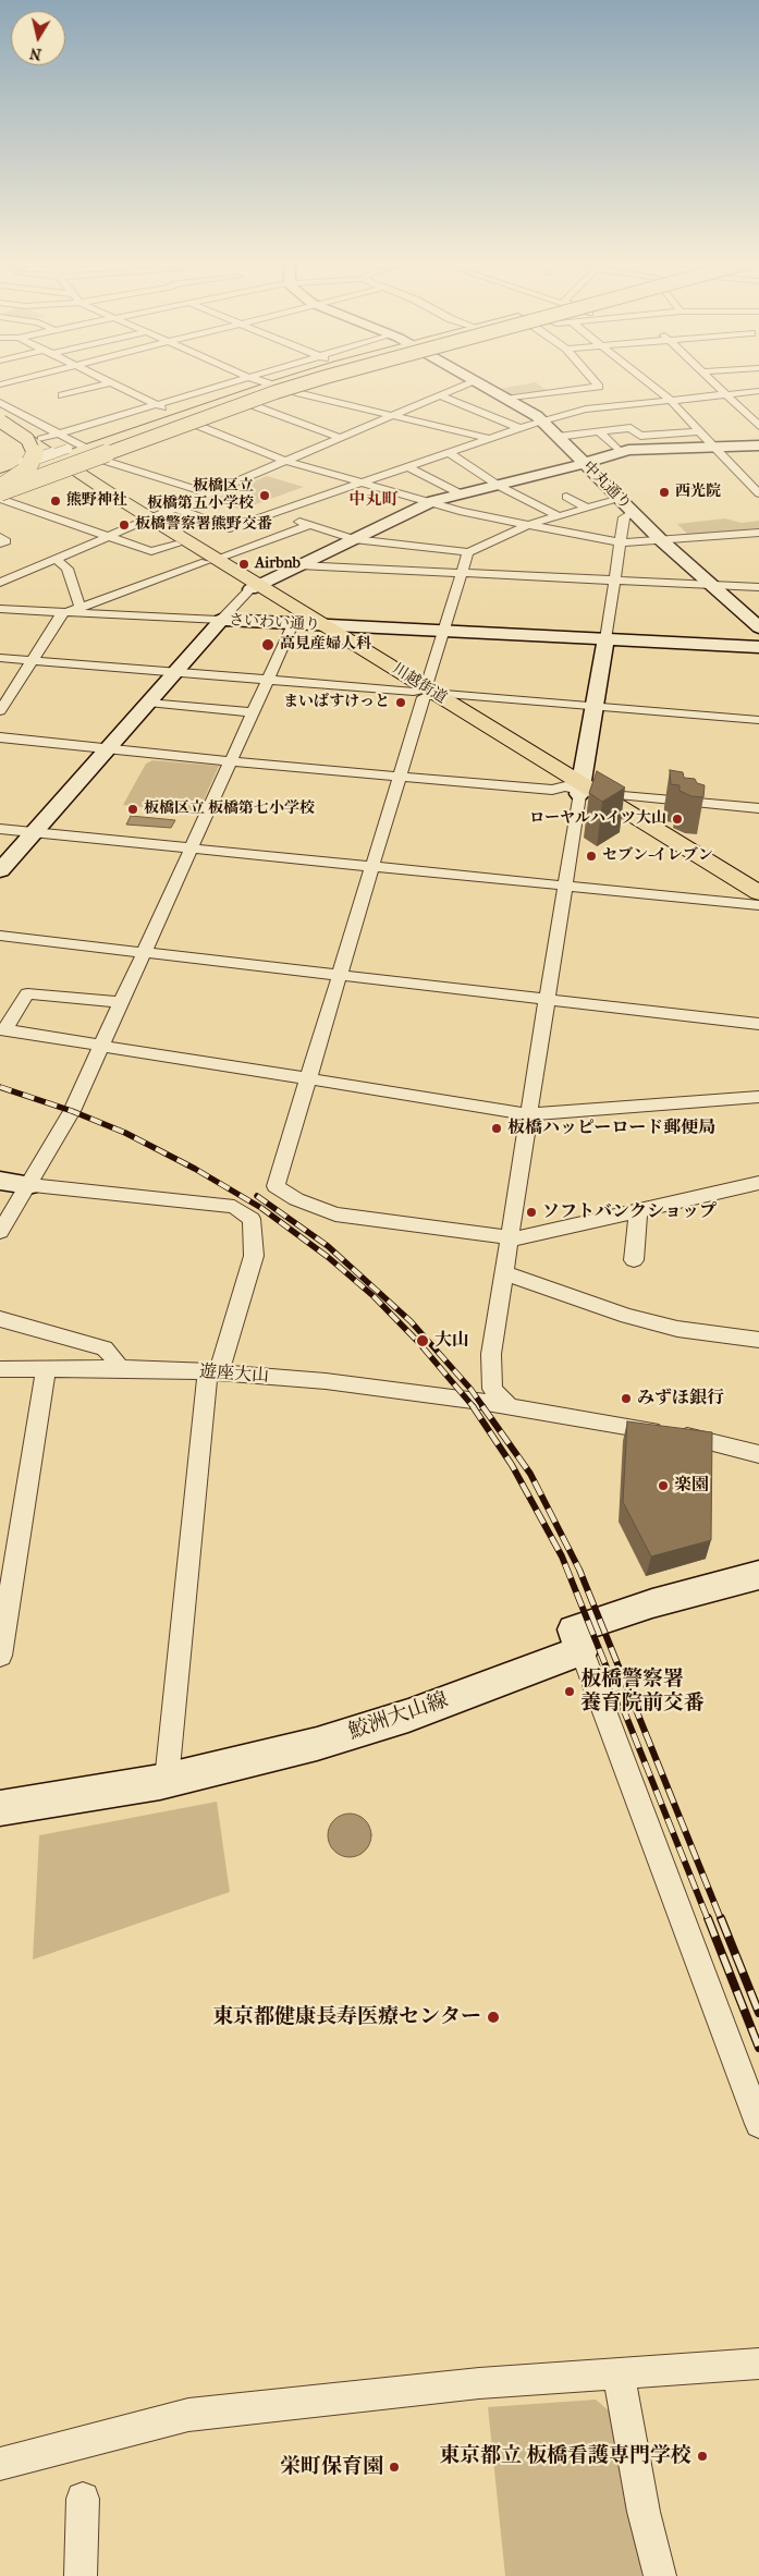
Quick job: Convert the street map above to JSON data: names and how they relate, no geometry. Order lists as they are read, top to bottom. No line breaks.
{"streets":{"main road":["川越街道"],"street":["中丸通り","さいわい通り","遊座大山","鮫洲大山線"]},"crossings":[["さいわい通り","川越街道"]],"districts":["中丸町"],"places":["西光院","板橋区立 板橋第五小学校","熊野神社","板橋警察署熊野交番","Airbnb","高見産婦人科","まいばすけっと","板橋区立 板橋第七小学校","ローヤルハイツ大山","セブン-イレブン","板橋ハッピーロード郵便局","ソフトバンクショップ","大山","みずほ銀行","楽園","板橋警察署 養育院前交番","東京都健康長寿医療センター","東京都立 板橋看護専門学校","栄町保育園"],"north":"bottom"}
